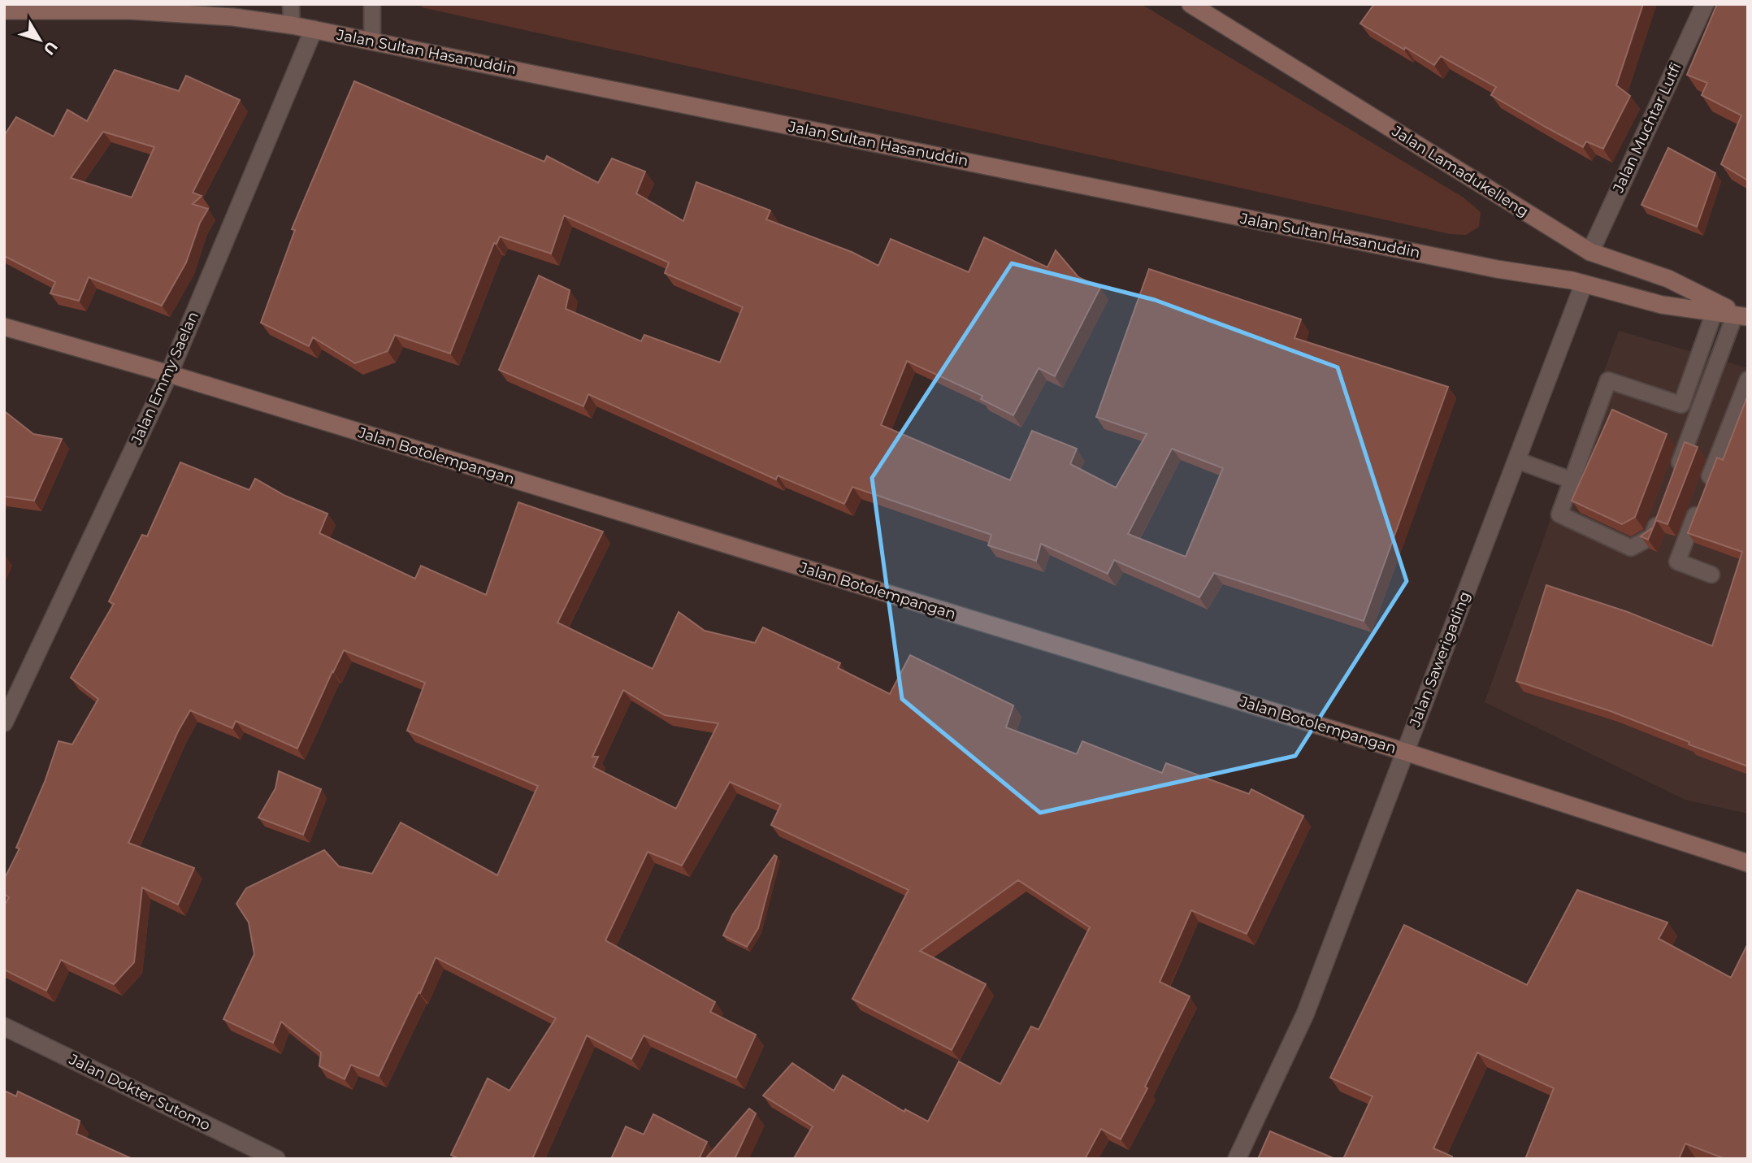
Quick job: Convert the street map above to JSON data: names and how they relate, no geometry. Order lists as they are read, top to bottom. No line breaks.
{"streets":{"street":["Jalan Sultan Hasanuddin","Jalan Muchtar Lutfi","Jalan Lamadukelleng","Jalan Emmy Saelan","Jalan Botolempangan","Jalan Sawerigading","Jalan Dokter Sutomo"]},"crossings":[["Jalan Sultan Hasanuddin","Jalan Lamadukelleng"],["Jalan Sultan Hasanuddin","Jalan Emmy Saelan"],["Jalan Sultan Hasanuddin","Jalan Sawerigading"],["Jalan Muchtar Lutfi","Jalan Lamadukelleng"],["Jalan Emmy Saelan","Jalan Botolempangan"],["Jalan Botolempangan","Jalan Sawerigading"]],"north":"bottom right"}
